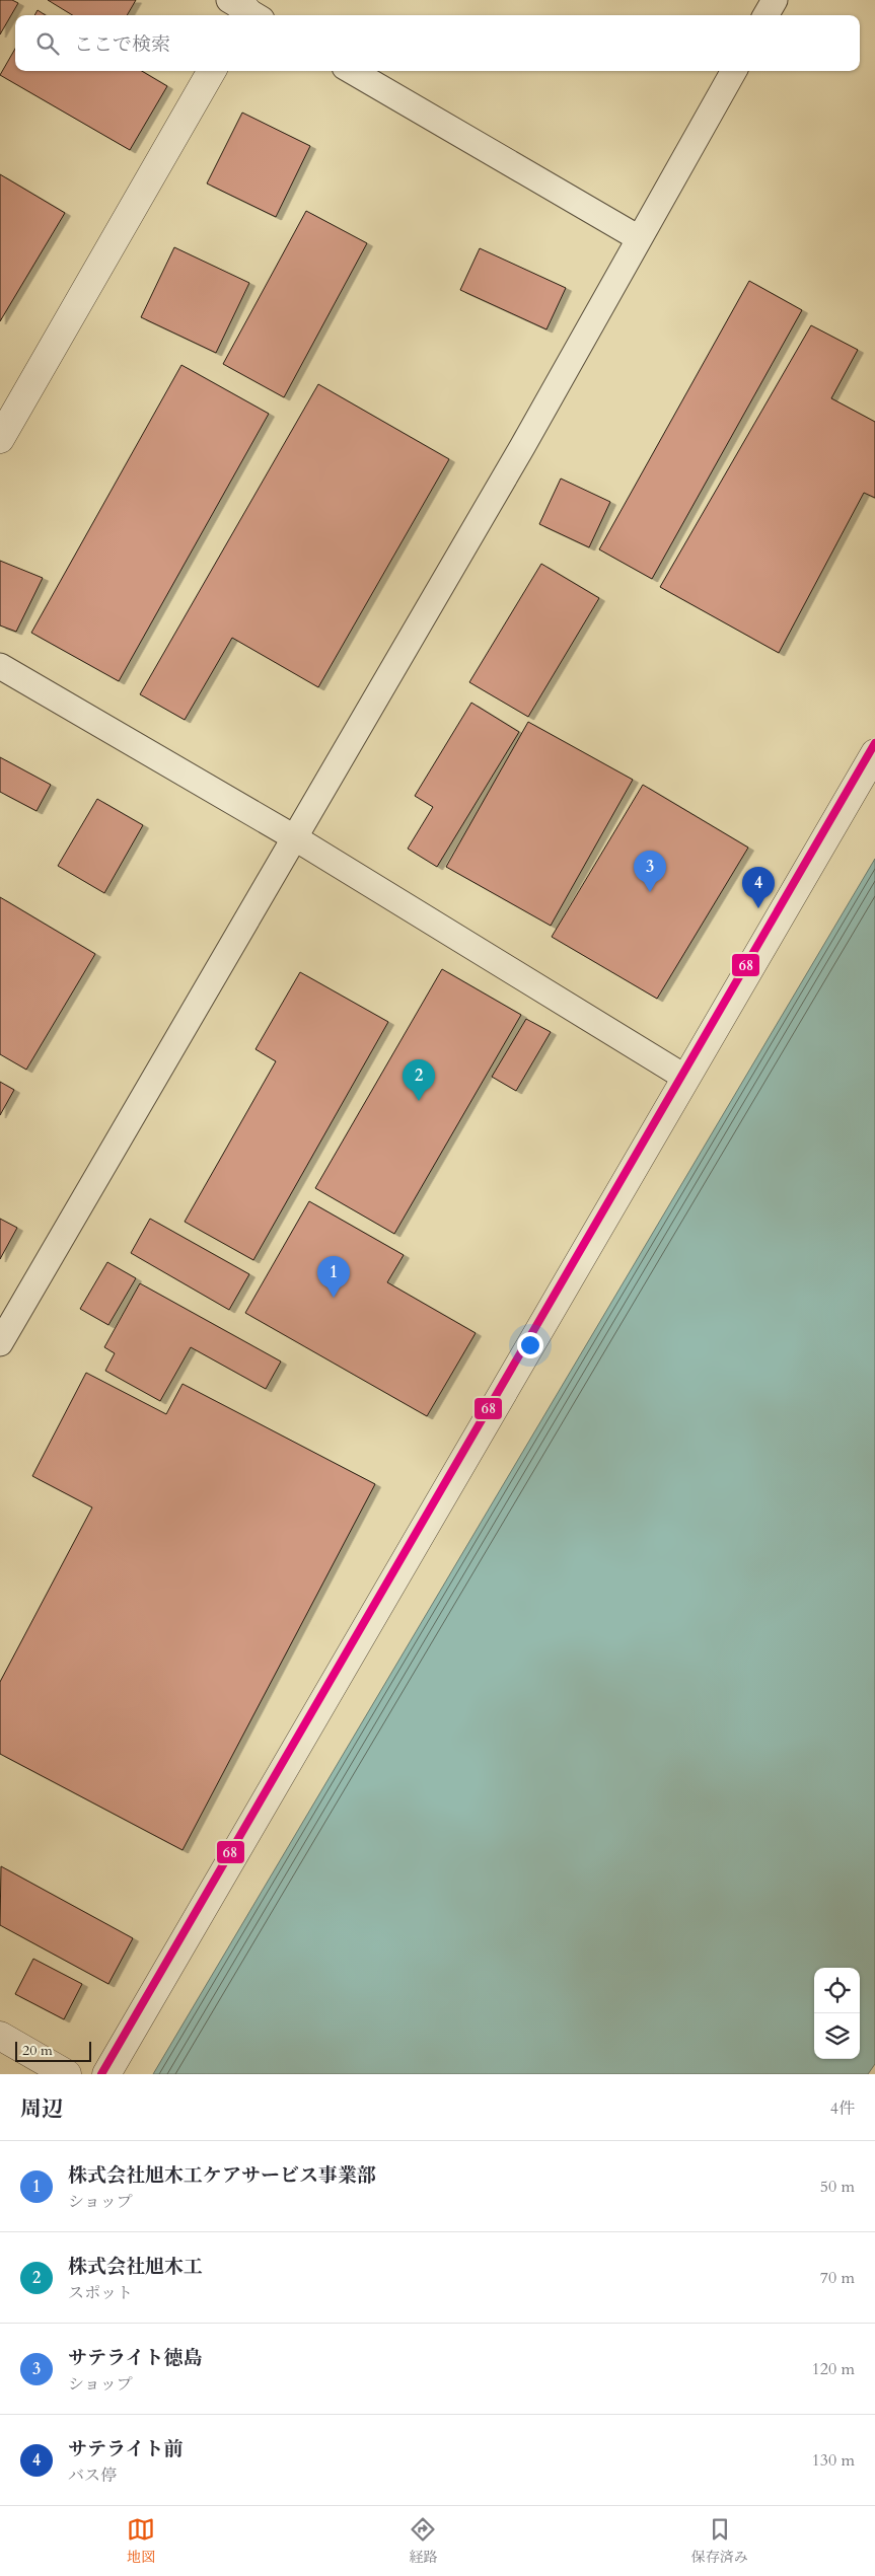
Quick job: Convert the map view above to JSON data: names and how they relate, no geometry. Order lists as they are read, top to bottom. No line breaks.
{"lines":["transit line 68"],"scale_bar":"20 m","page":{"search":"ここで検索","pins":["3","4","2","1"],"scale":"20 m","heading":["周辺","4件"],"list":[{"mark":"1","name":"株式会社旭木工ケアサービス事業部","note":"ショップ","value":"50 m"},{"mark":"2","name":"株式会社旭木工","note":"スポット","value":"70 m"},{"mark":"3","name":"サテライト徳島","note":"ショップ","value":"120 m"},{"mark":"4","name":"サテライト前","note":"バス停","value":"130 m"}],"nav":["地図","経路","保存済み"]}}
